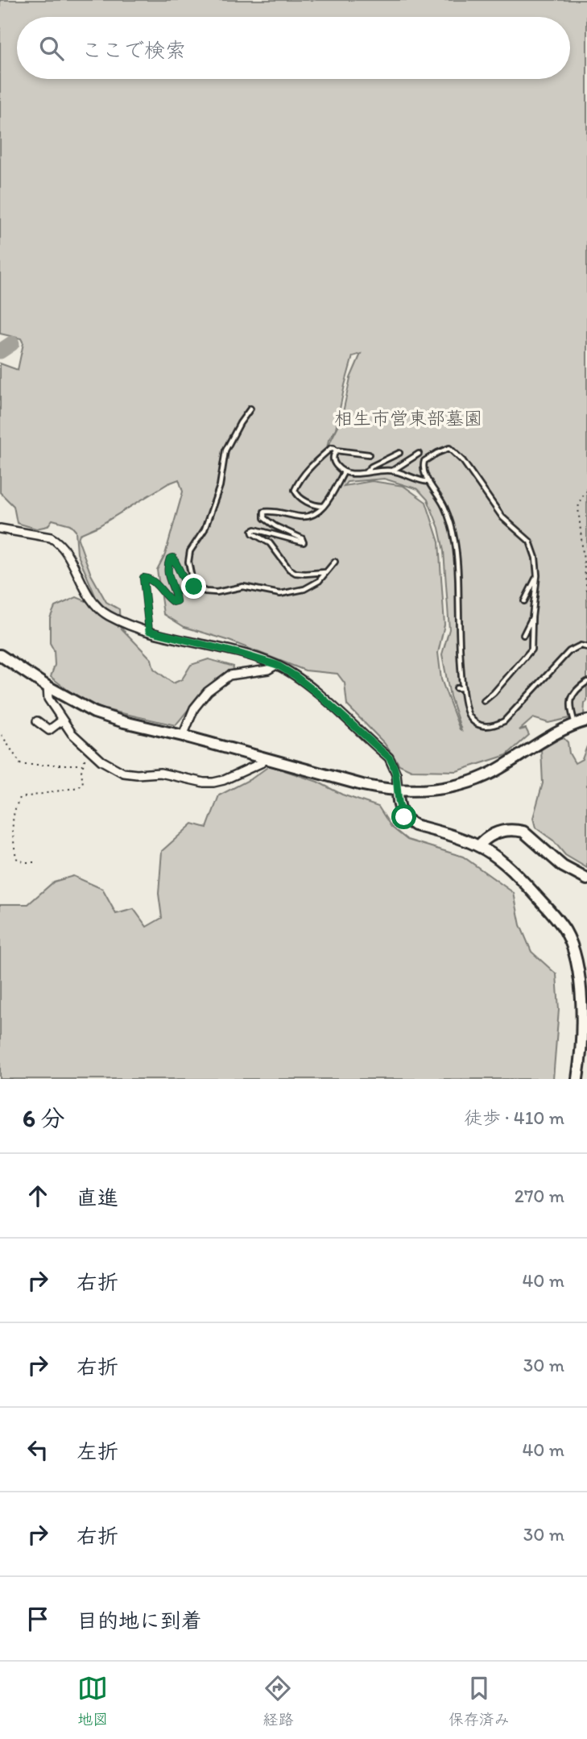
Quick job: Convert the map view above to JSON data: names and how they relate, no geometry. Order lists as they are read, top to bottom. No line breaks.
{"parks":["相生市営東部墓園"],"page":{"search":"ここで検索","heading":["6 分","徒歩 · 410 m"],"list":[["直進","270 m"],["右折","40 m"],["右折","30 m"],["左折","40 m"],["右折","30 m"],"目的地に到着"],"nav":["地図","経路","保存済み"]}}
